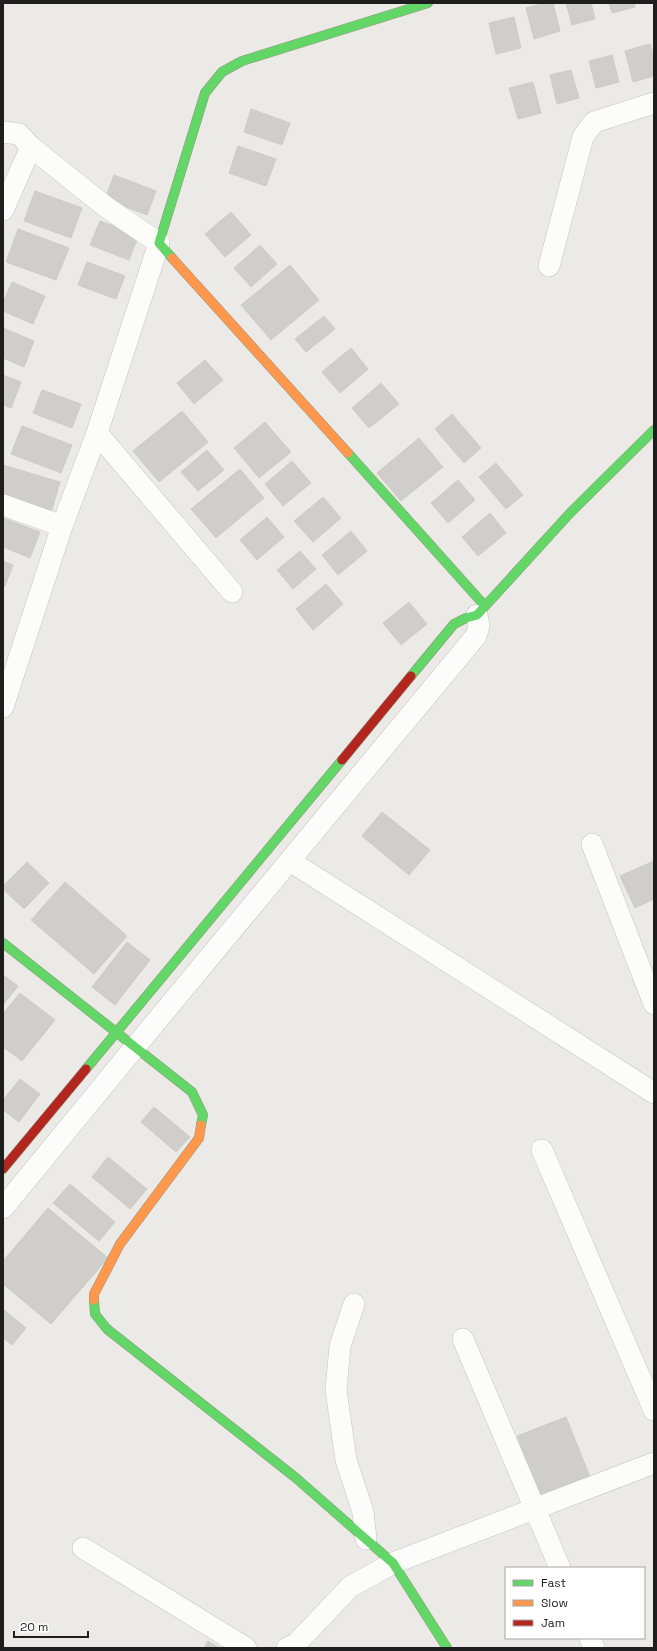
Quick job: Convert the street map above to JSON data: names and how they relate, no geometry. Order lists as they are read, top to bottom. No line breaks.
{"legend":["Fast","Slow","Jam"],"scale_bar":"20 m"}
